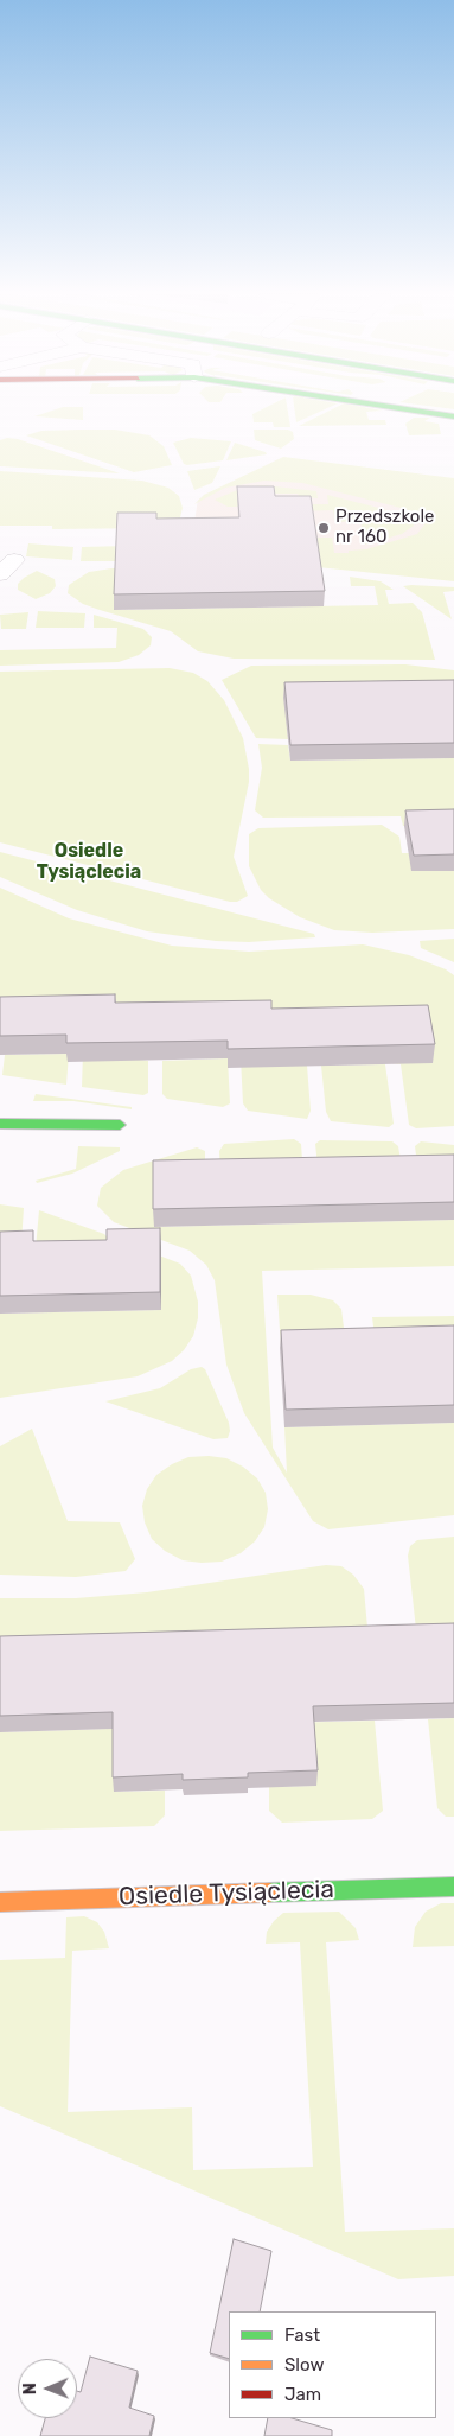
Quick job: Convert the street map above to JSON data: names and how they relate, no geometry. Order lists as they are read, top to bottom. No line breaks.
{"streets":{"street":["Osiedle Tysiąclecia"]},"districts":["Osiedle Tysiąclecia"],"places":["Przedszkole nr 160"],"legend":["Fast","Slow","Jam"],"north":"left"}
